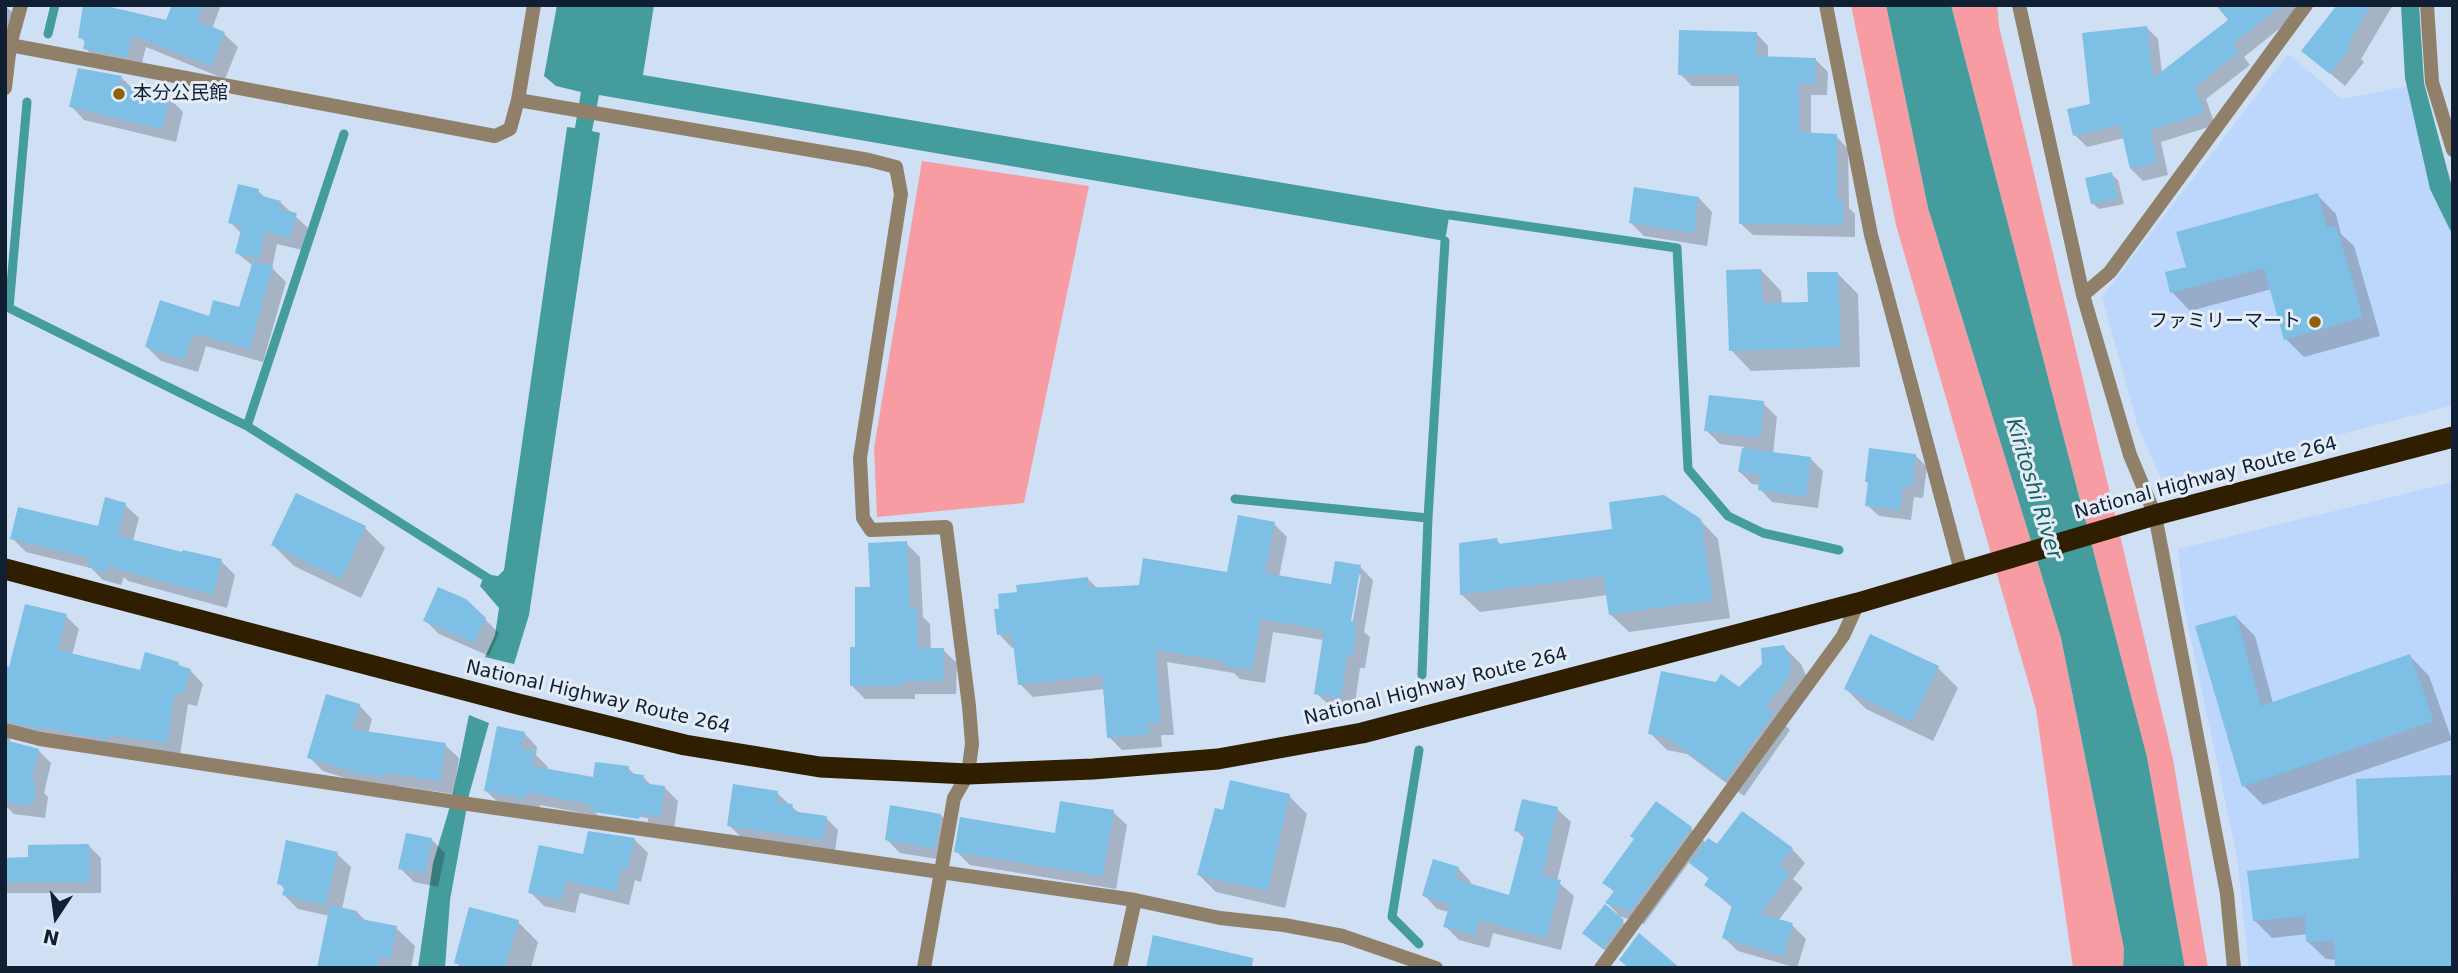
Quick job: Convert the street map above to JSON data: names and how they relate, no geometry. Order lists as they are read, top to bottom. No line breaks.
{"streets":{"highway":["National Highway Route 264"]},"water":["Kiritoshi River"],"places":["本分公民館","ファミリーマート"],"north":"bottom"}
